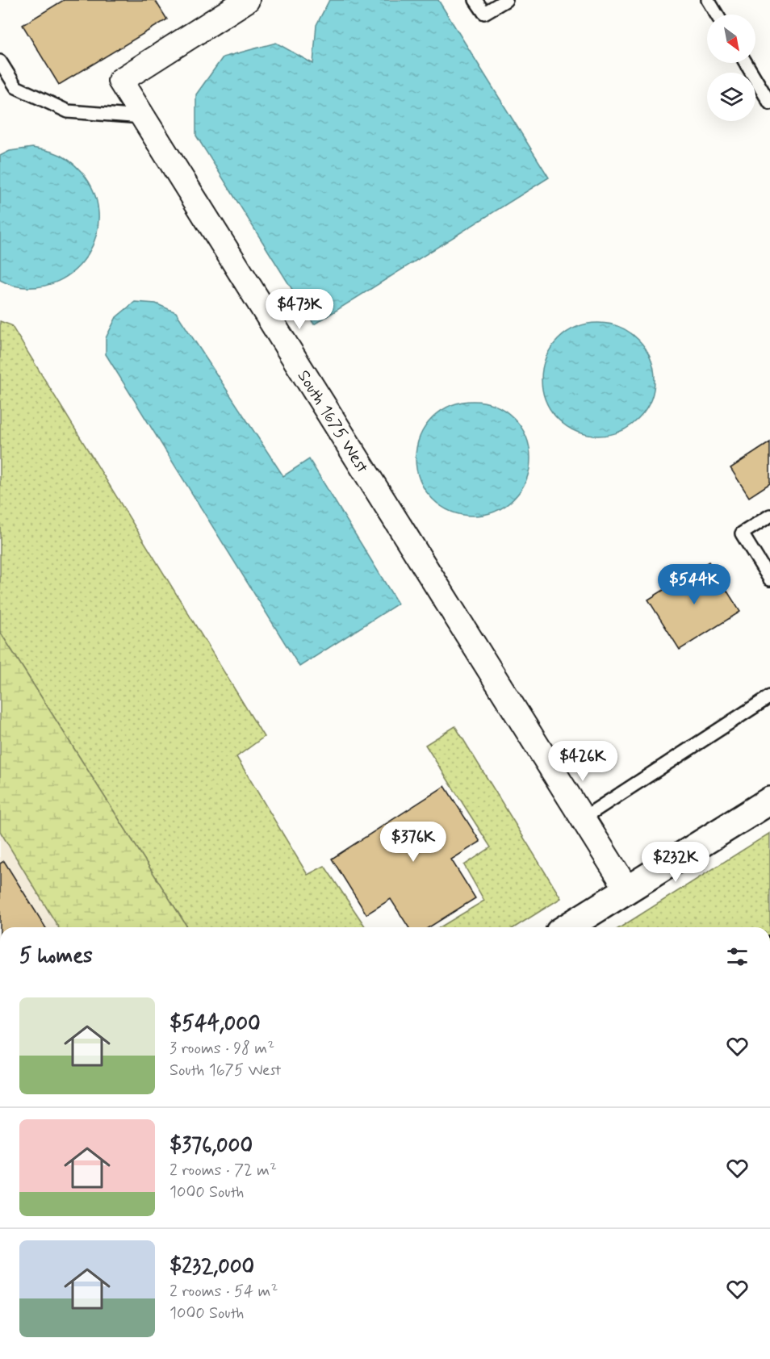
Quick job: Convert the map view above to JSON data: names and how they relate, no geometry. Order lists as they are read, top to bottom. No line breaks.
{"streets":{"street":["South 1675 West"]},"north":"bottom right","page":{"price":["$473K","$544K","$426K","$376K","$232K"],"heading":"5 homes","list":[{"name":"$544,000","note":"3 rooms · 98 m² · South 1675 West"},{"name":"$376,000","note":"2 rooms · 72 m² · 1000 South"},{"name":"$232,000","note":"2 rooms · 54 m² · 1000 South"}]}}
